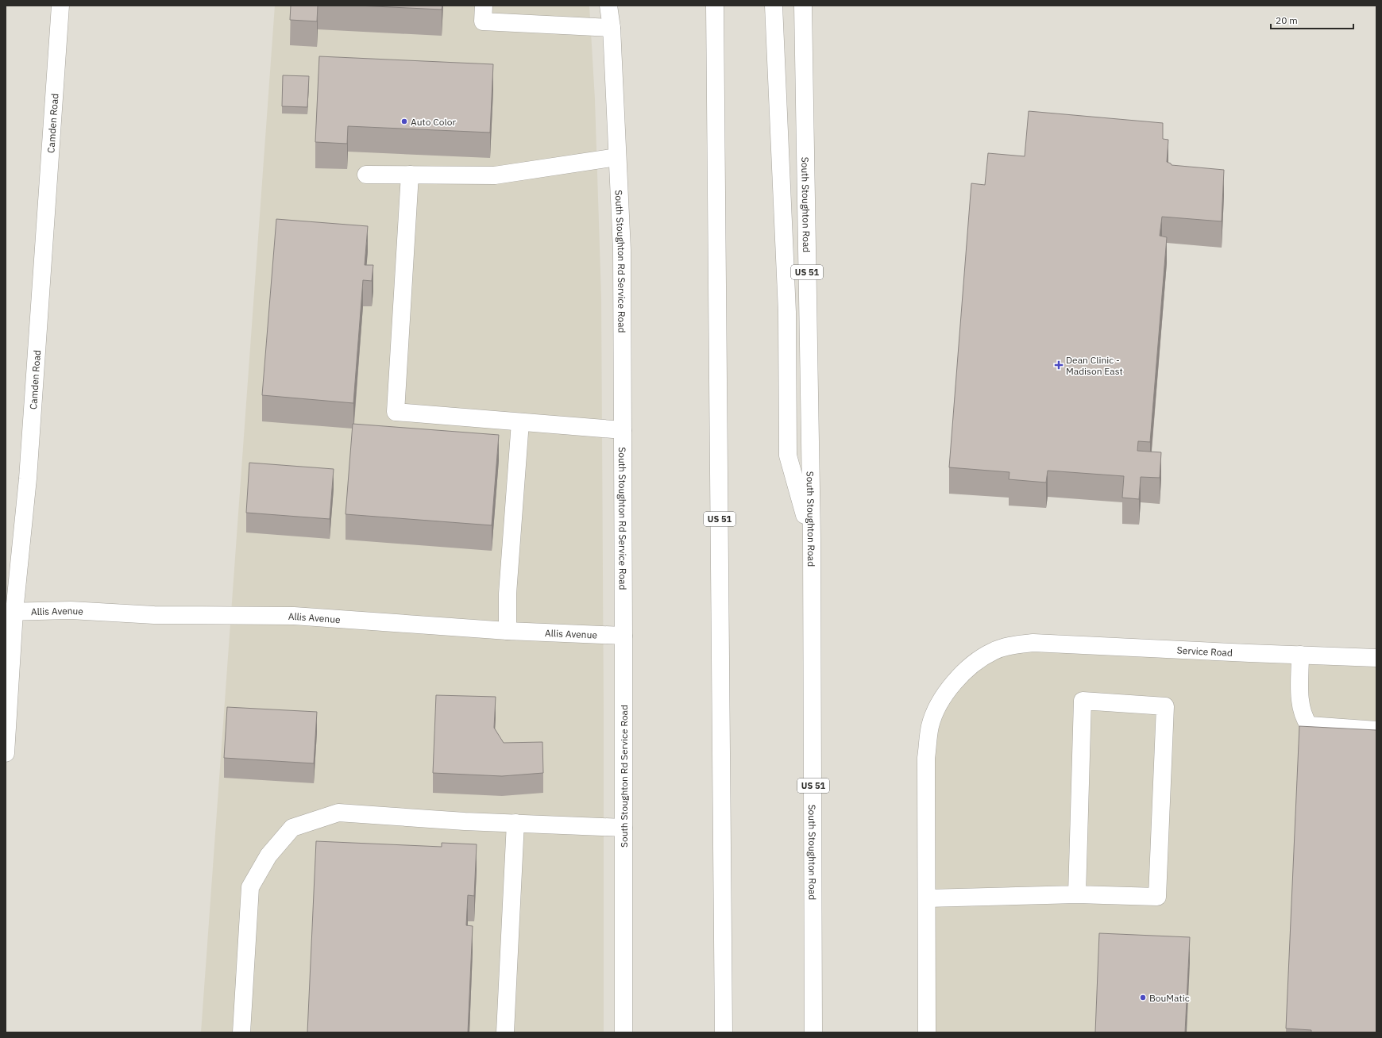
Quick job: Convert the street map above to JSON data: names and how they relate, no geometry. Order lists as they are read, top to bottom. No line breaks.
{"streets":{"street":["Camden Road","South Stoughton Road","South Stoughton Rd Service Road","US 51","Allis Avenue","Service Road"]},"crossings":[["Camden Road","Allis Avenue"],["South Stoughton Rd Service Road","Allis Avenue"]],"places":{"other":["Auto Color","BouMatic"],"health":["Dean Clinic - Madison East"]},"scale_bar":"20 m"}
